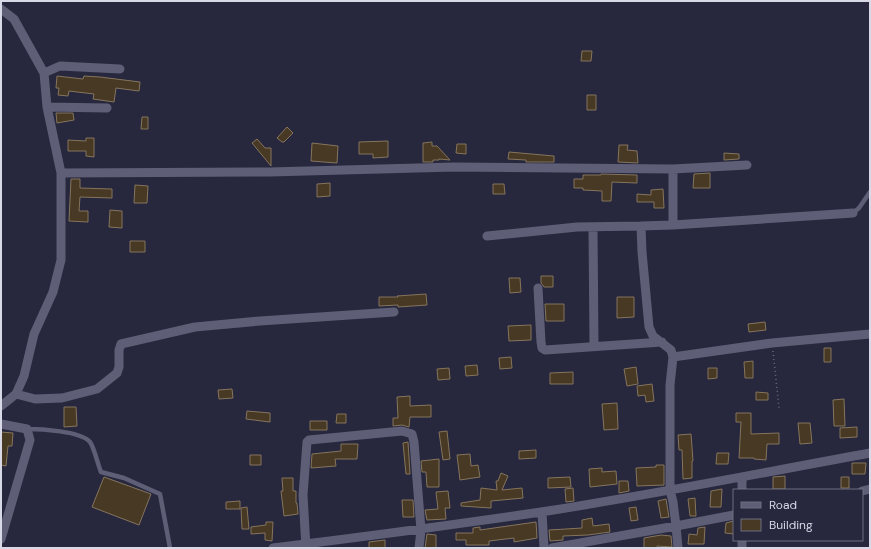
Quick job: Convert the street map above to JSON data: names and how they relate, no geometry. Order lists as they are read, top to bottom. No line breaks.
{"legend":["Road","Building"]}
